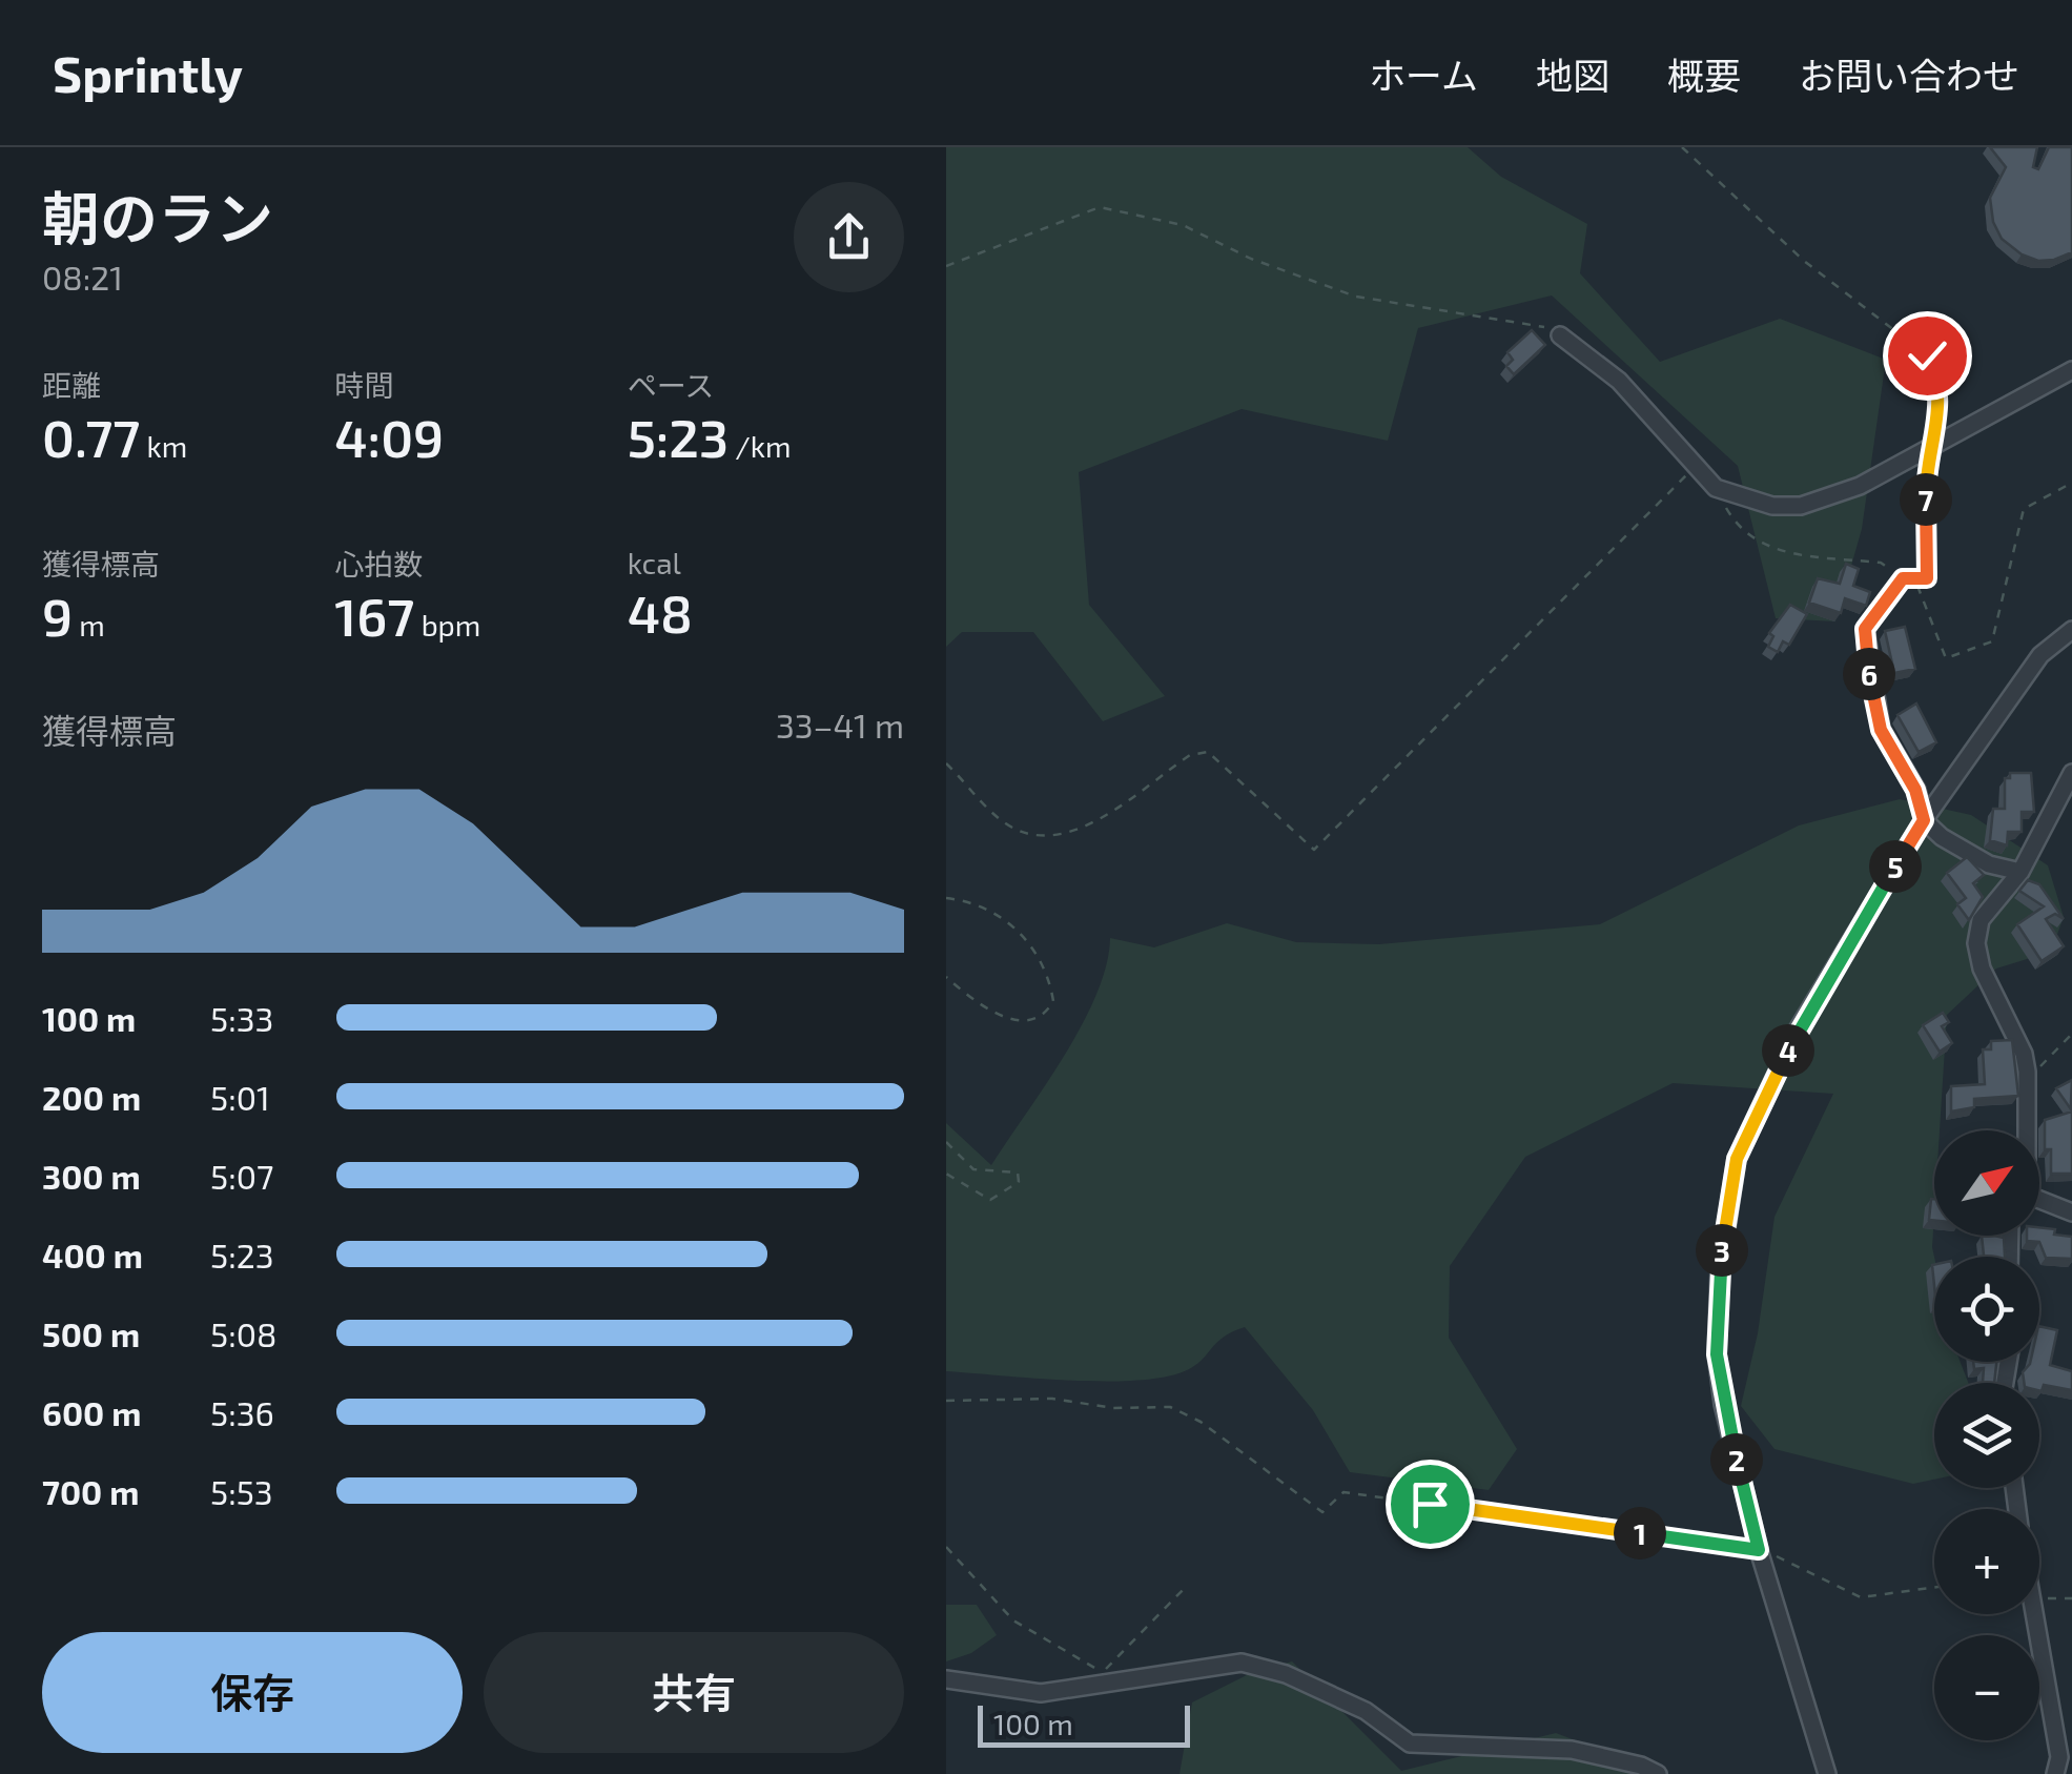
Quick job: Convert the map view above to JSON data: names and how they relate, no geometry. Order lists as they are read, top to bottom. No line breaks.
{"scale_bar":"100 m","north":"top right","page":{"header":"Sprintly","nav":["ホーム","地図","概要","お問い合わせ"],"heading":["朝のラン","08:21"],"stats":[["距離","0.77 km"],["時間","4:09"],["ペース","5:23 /km"],["獲得標高","9 m"],["心拍数","167 bpm"],["kcal","48"]],"pins":["7","6","5","4","3","2","1"],"chart":["獲得標高","33–41 m"],"list":[{"name":"100 m","note":"5:33"},{"name":"200 m","note":"5:01"},{"name":"300 m","note":"5:07"},{"name":"400 m","note":"5:23"},{"name":"500 m","note":"5:08"},{"name":"600 m","note":"5:36"},{"name":"700 m","note":"5:53"}],"map_buttons":["+","−"],"buttons":["保存","共有"],"scale":"100 m"}}
